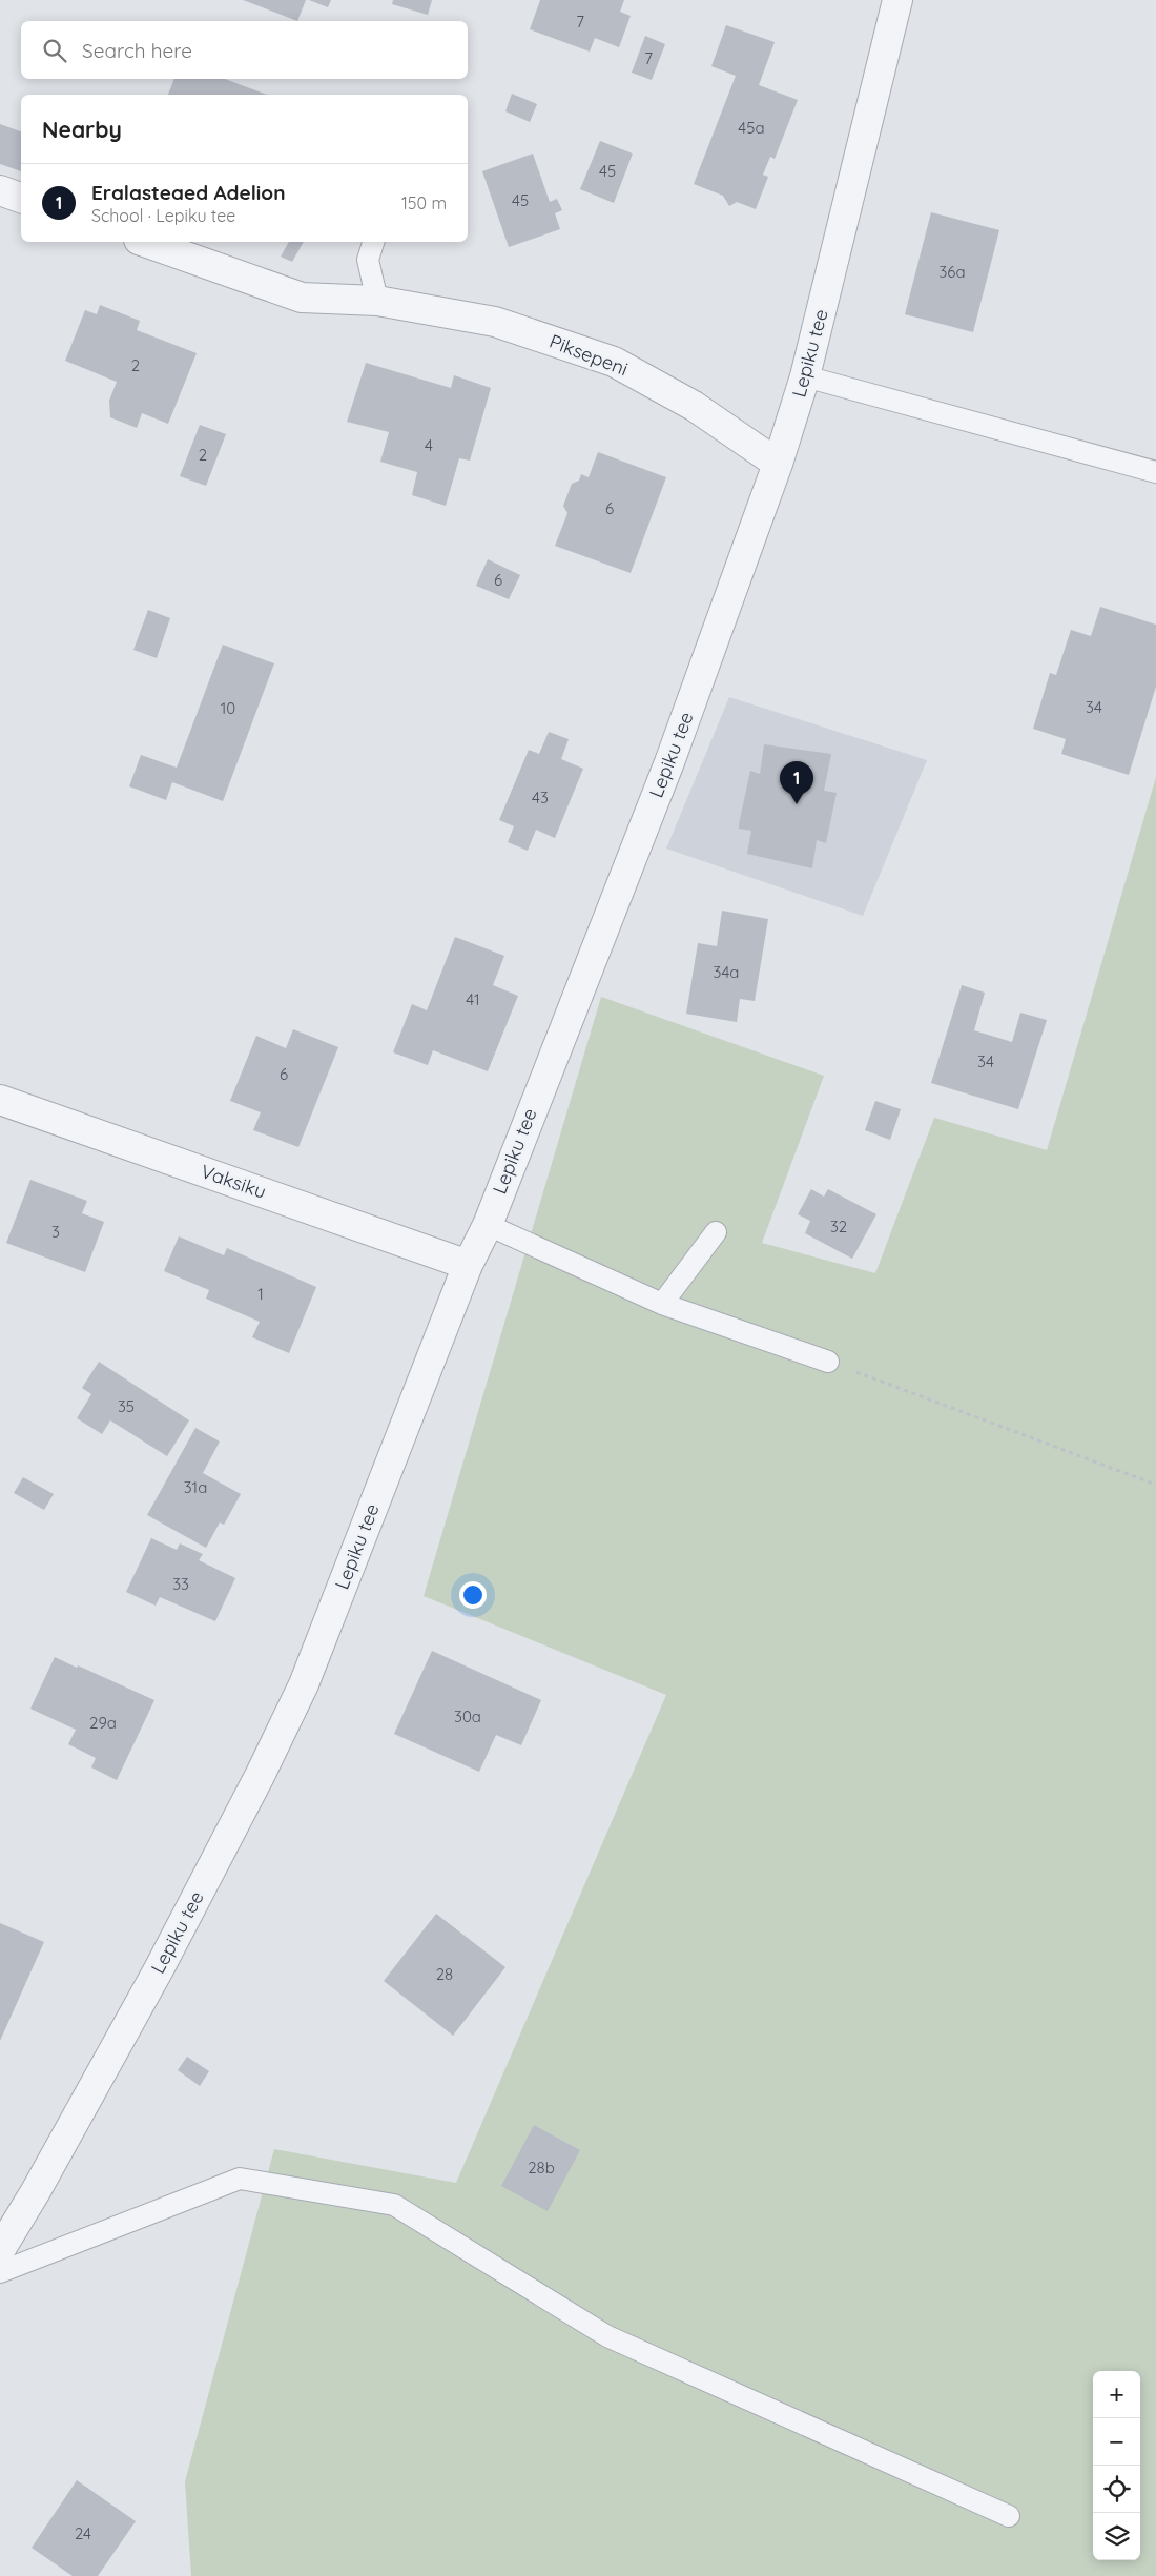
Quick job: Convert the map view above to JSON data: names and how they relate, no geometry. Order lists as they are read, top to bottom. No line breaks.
{"streets":{"street":["Lepiku tee","Piksepeni","Vaksiku"]},"crossings":[["Lepiku tee","Piksepeni"],["Lepiku tee","Vaksiku"]],"house_numbers":["7","7","45a","45","45","36a","2","4","2","6","6","34","10","43","34a","41","34","6","32","3","1","35","31a","33","30a","29a","28","28b","24"],"page":{"search":"Search here","heading":"Nearby","list":[{"mark":"1","name":"Eralasteaed Adelion","note":"School · Lepiku tee","value":"150 m"}],"pins":"1","map_buttons":["+","−"]}}
